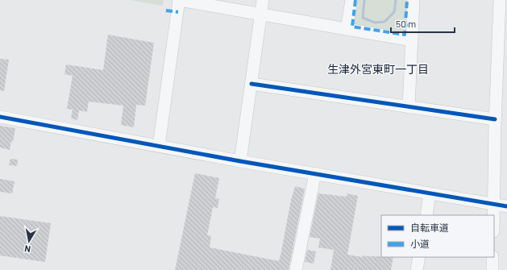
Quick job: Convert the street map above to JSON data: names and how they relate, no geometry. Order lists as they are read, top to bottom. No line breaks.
{"districts":["生津外宮東町一丁目"],"legend":["自転車道","小道"],"scale_bar":"50 m","north":"bottom"}
